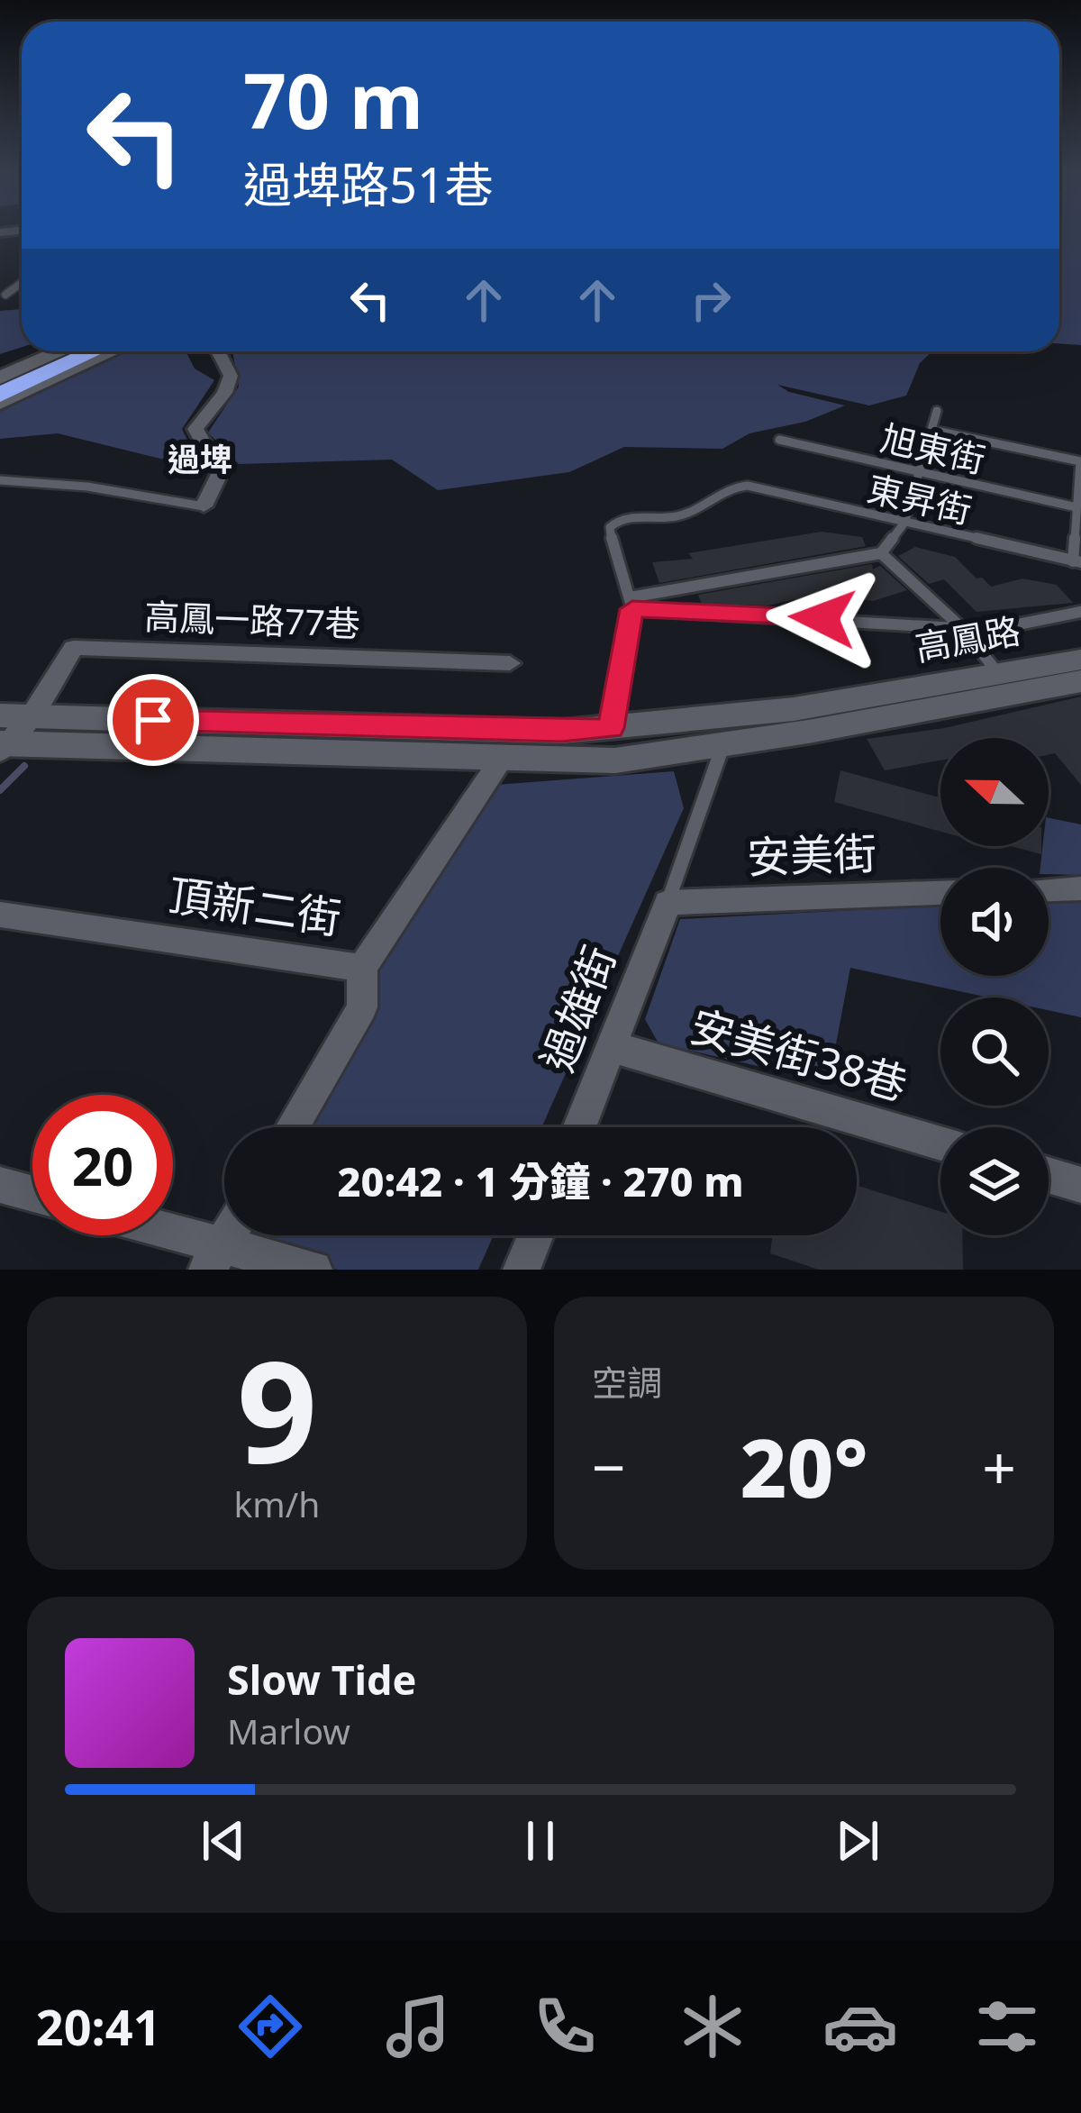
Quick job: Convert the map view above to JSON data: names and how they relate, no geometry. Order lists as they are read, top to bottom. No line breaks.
{"streets":{"street":["高鳳一路77巷","高鳳路","安美街","頂新二街","過雄街","安美街38巷"],"lane":["旭東街","東昇街"]},"crossings":[["安美街","過雄街"],["過雄街","安美街38巷"]],"districts":["過埤"],"north":"left","page":{"turn":["70 m","過埤路51巷"],"limit":"20","trip":"20:42 · 1 分鐘 · 270 m","tile":[["9","km/h"],"空調"],"heat":["−","20°","+"],"song":["Slow Tide","Marlow"],"tabs":"20:41"}}
